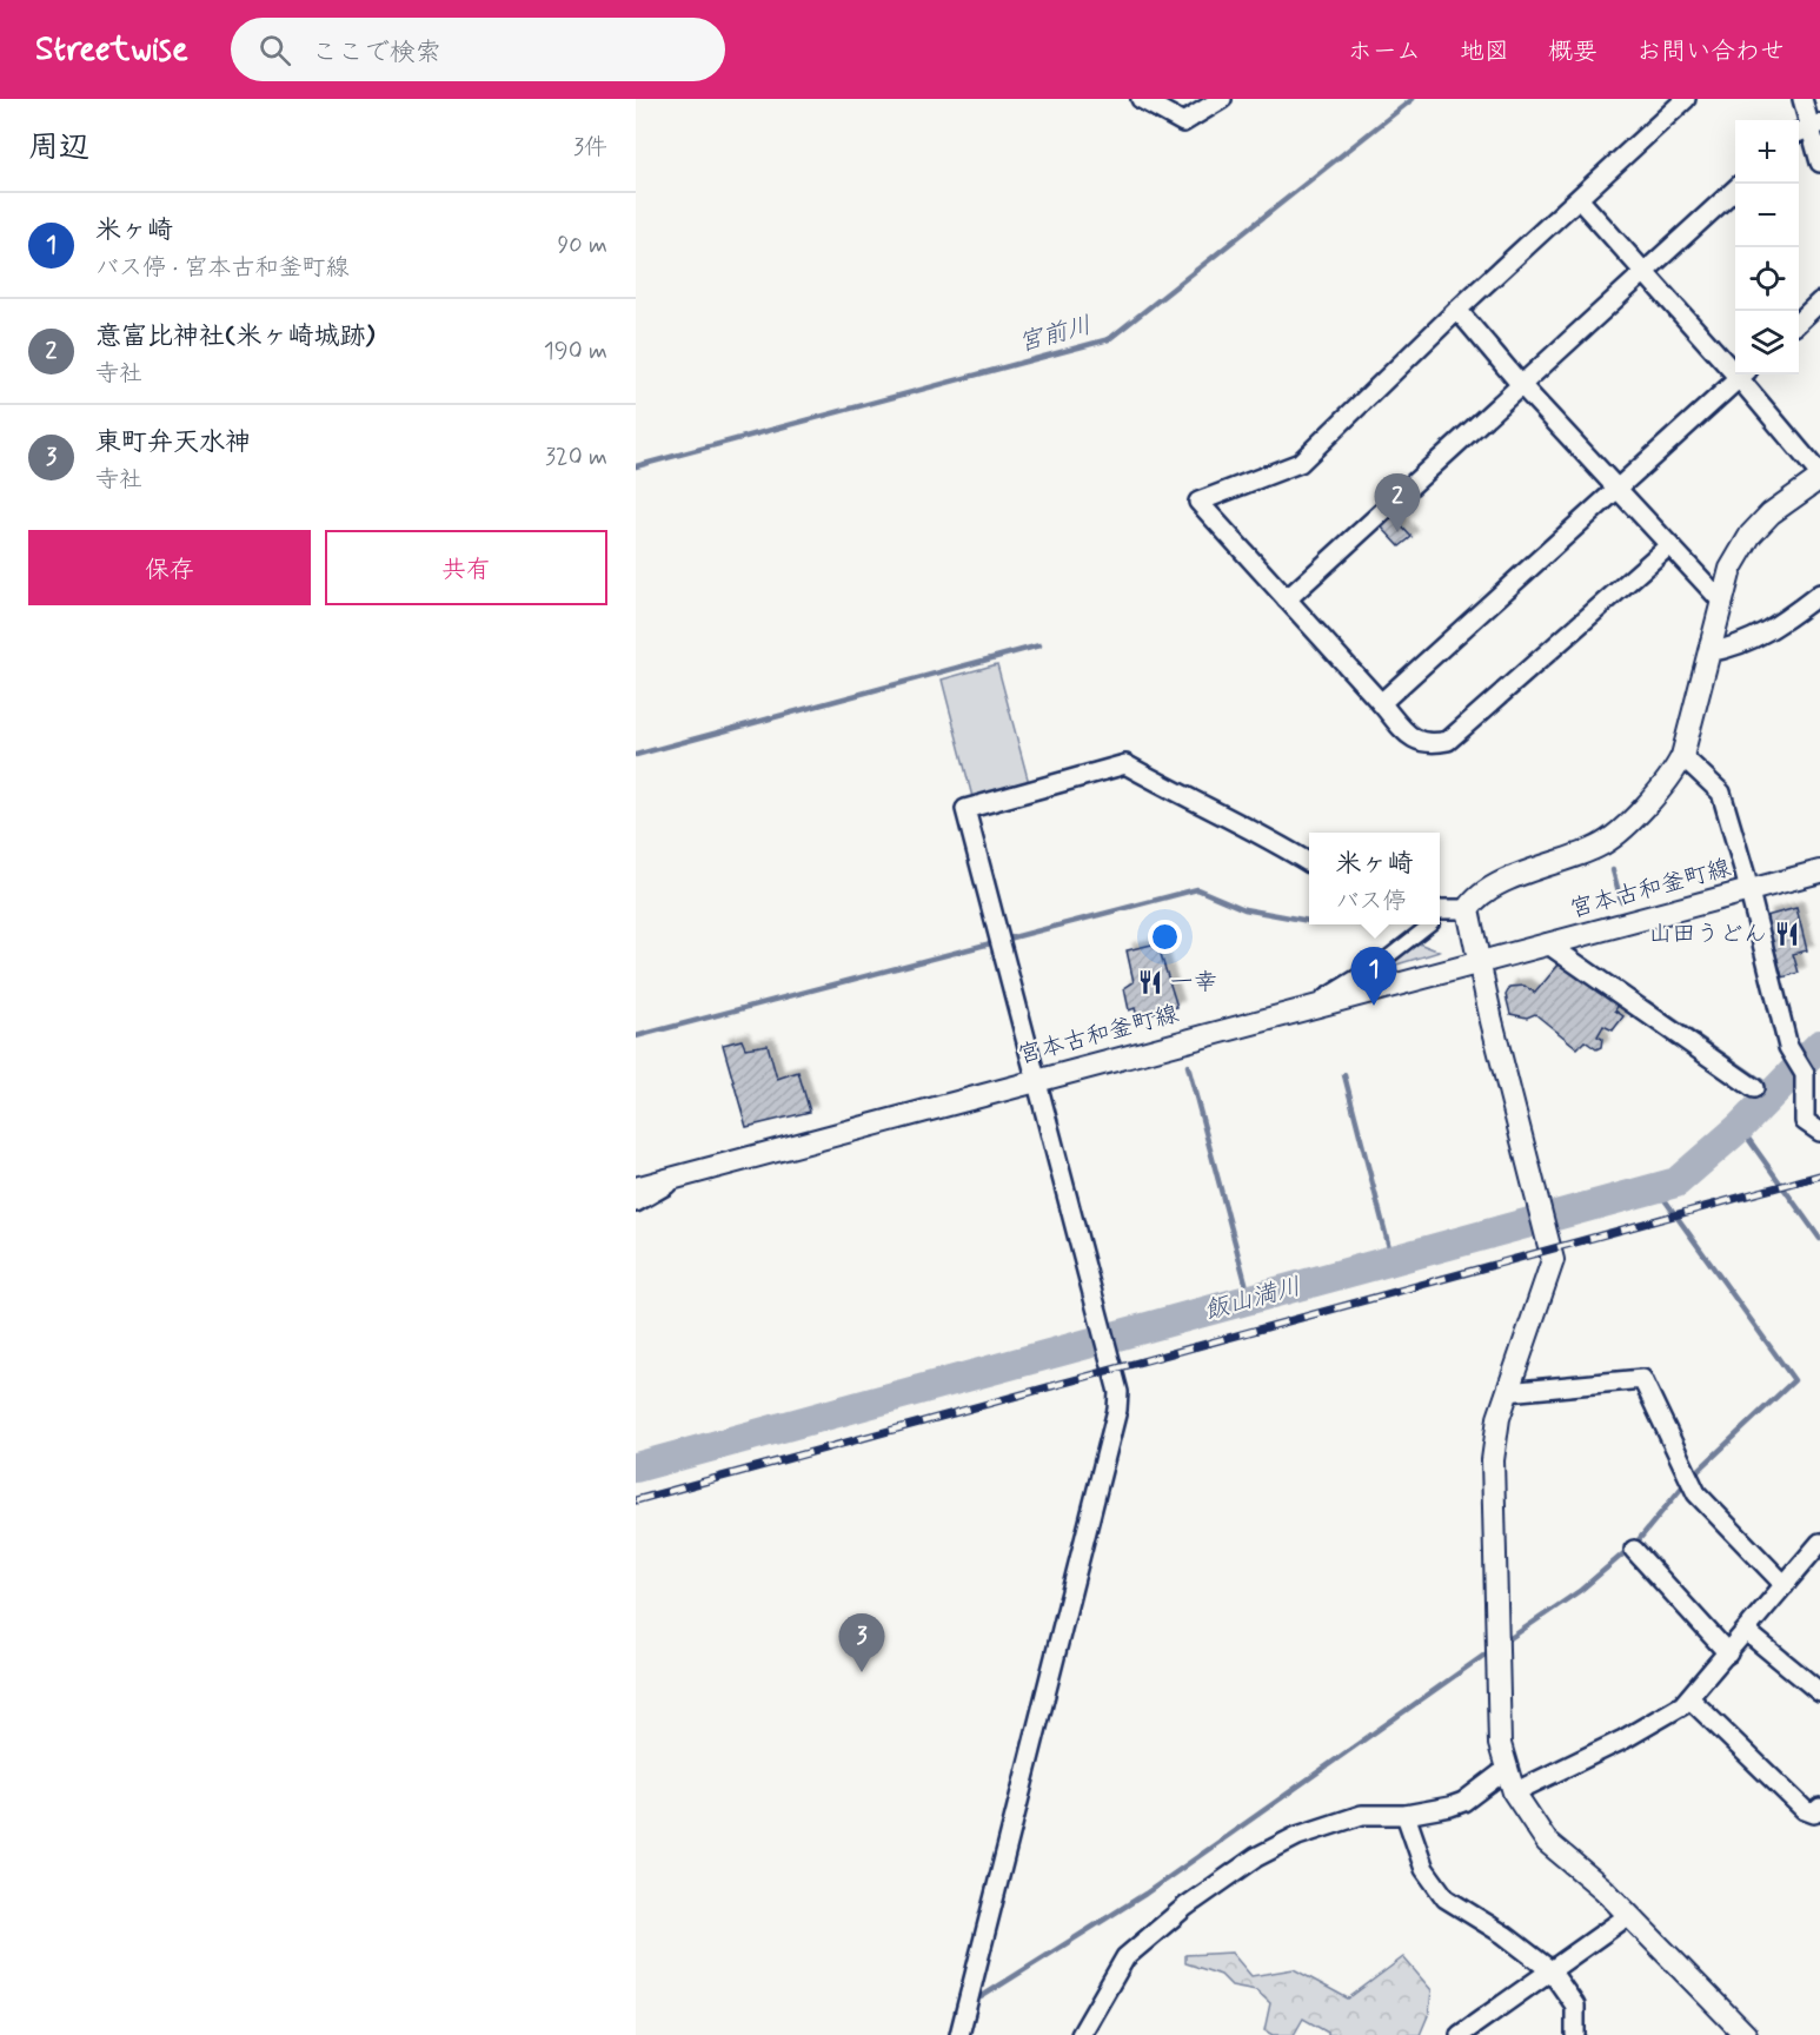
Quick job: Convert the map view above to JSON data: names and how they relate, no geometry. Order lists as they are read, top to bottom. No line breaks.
{"streets":{"street":["宮本古和釜町線"]},"water":["宮前川","飯山満川"],"places":{"restaurant":["山田うどん","一幸"]},"page":{"header":"Streetwise","search":"ここで検索","nav":["ホーム","地図","概要","お問い合わせ"],"heading":["周辺","3件"],"map_buttons":["+","−"],"list":[{"mark":"1","name":"米ヶ崎","note":"バス停 · 宮本古和釜町線","value":"90 m"},{"mark":"2","name":"意富比神社(米ヶ崎城跡)","note":"寺社","value":"190 m"},{"mark":"3","name":"東町弁天水神","note":"寺社","value":"320 m"}],"pins":["2","1","3"],"buttons":["保存","共有"],"popup":["米ヶ崎","バス停"]}}
